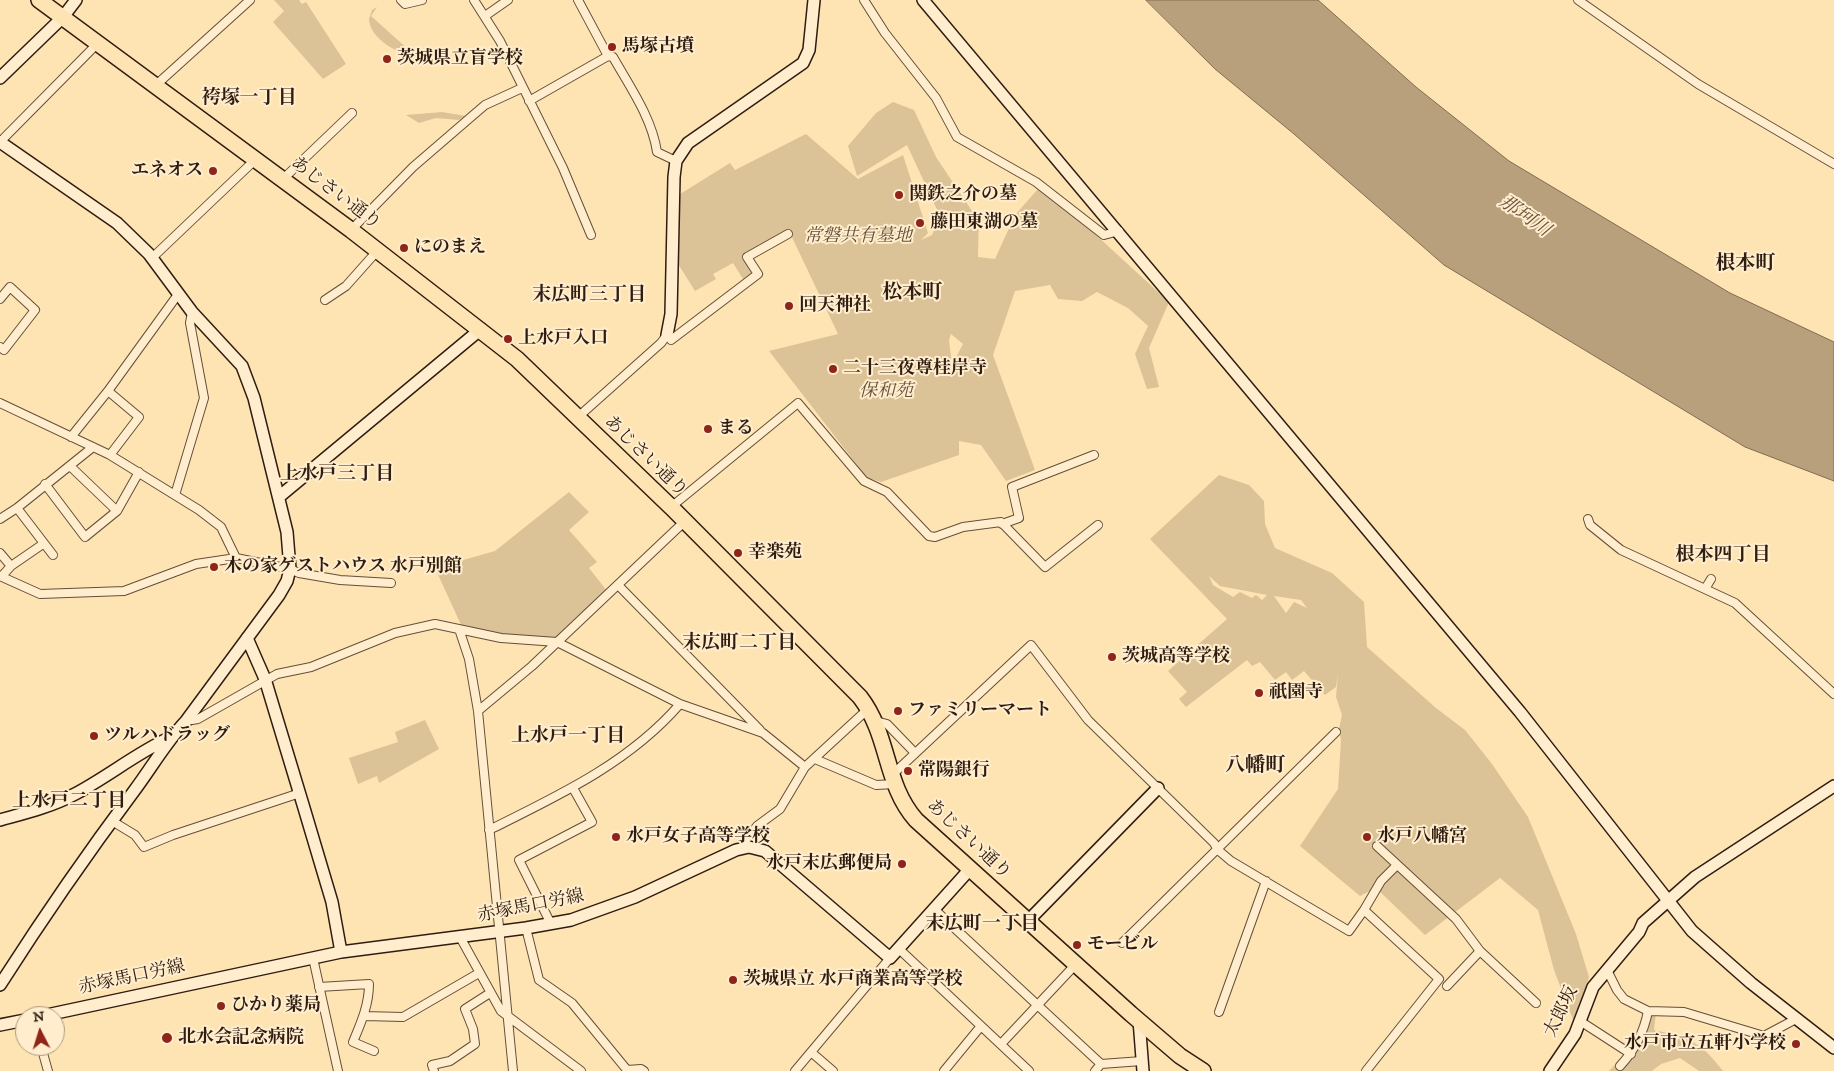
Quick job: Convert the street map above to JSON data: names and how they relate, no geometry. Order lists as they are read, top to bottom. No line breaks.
{"streets":{"highway":["あじさい通り"],"street":["赤塚馬口労線","太郎坂"]},"districts":["袴塚一丁目","根本町","松本町","末広町三丁目","上水戸三丁目","根本四丁目","末広町二丁目","上水戸一丁目","八幡町","上水戸二丁目","末広町一丁目"],"water":["那珂川"],"parks":["常磐共有墓地","保和苑"],"places":["馬塚古墳","茨城県立盲学校","エネオス","関鉄之介の墓","藤田東湖の墓","にのまえ","回天神社","上水戸入口","二十三夜尊桂岸寺","まる","幸楽苑","木の家ゲストハウス 水戸別館","茨城高等学校","祇園寺","ファミリーマート","ツルハドラッグ","常陽銀行","水戸女子高等学校","水戸八幡宮","水戸末広郵便局","モービル","茨城県立 水戸商業高等学校","ひかり薬局","北水会記念病院","水戸市立五軒小学校"],"north":"top"}
